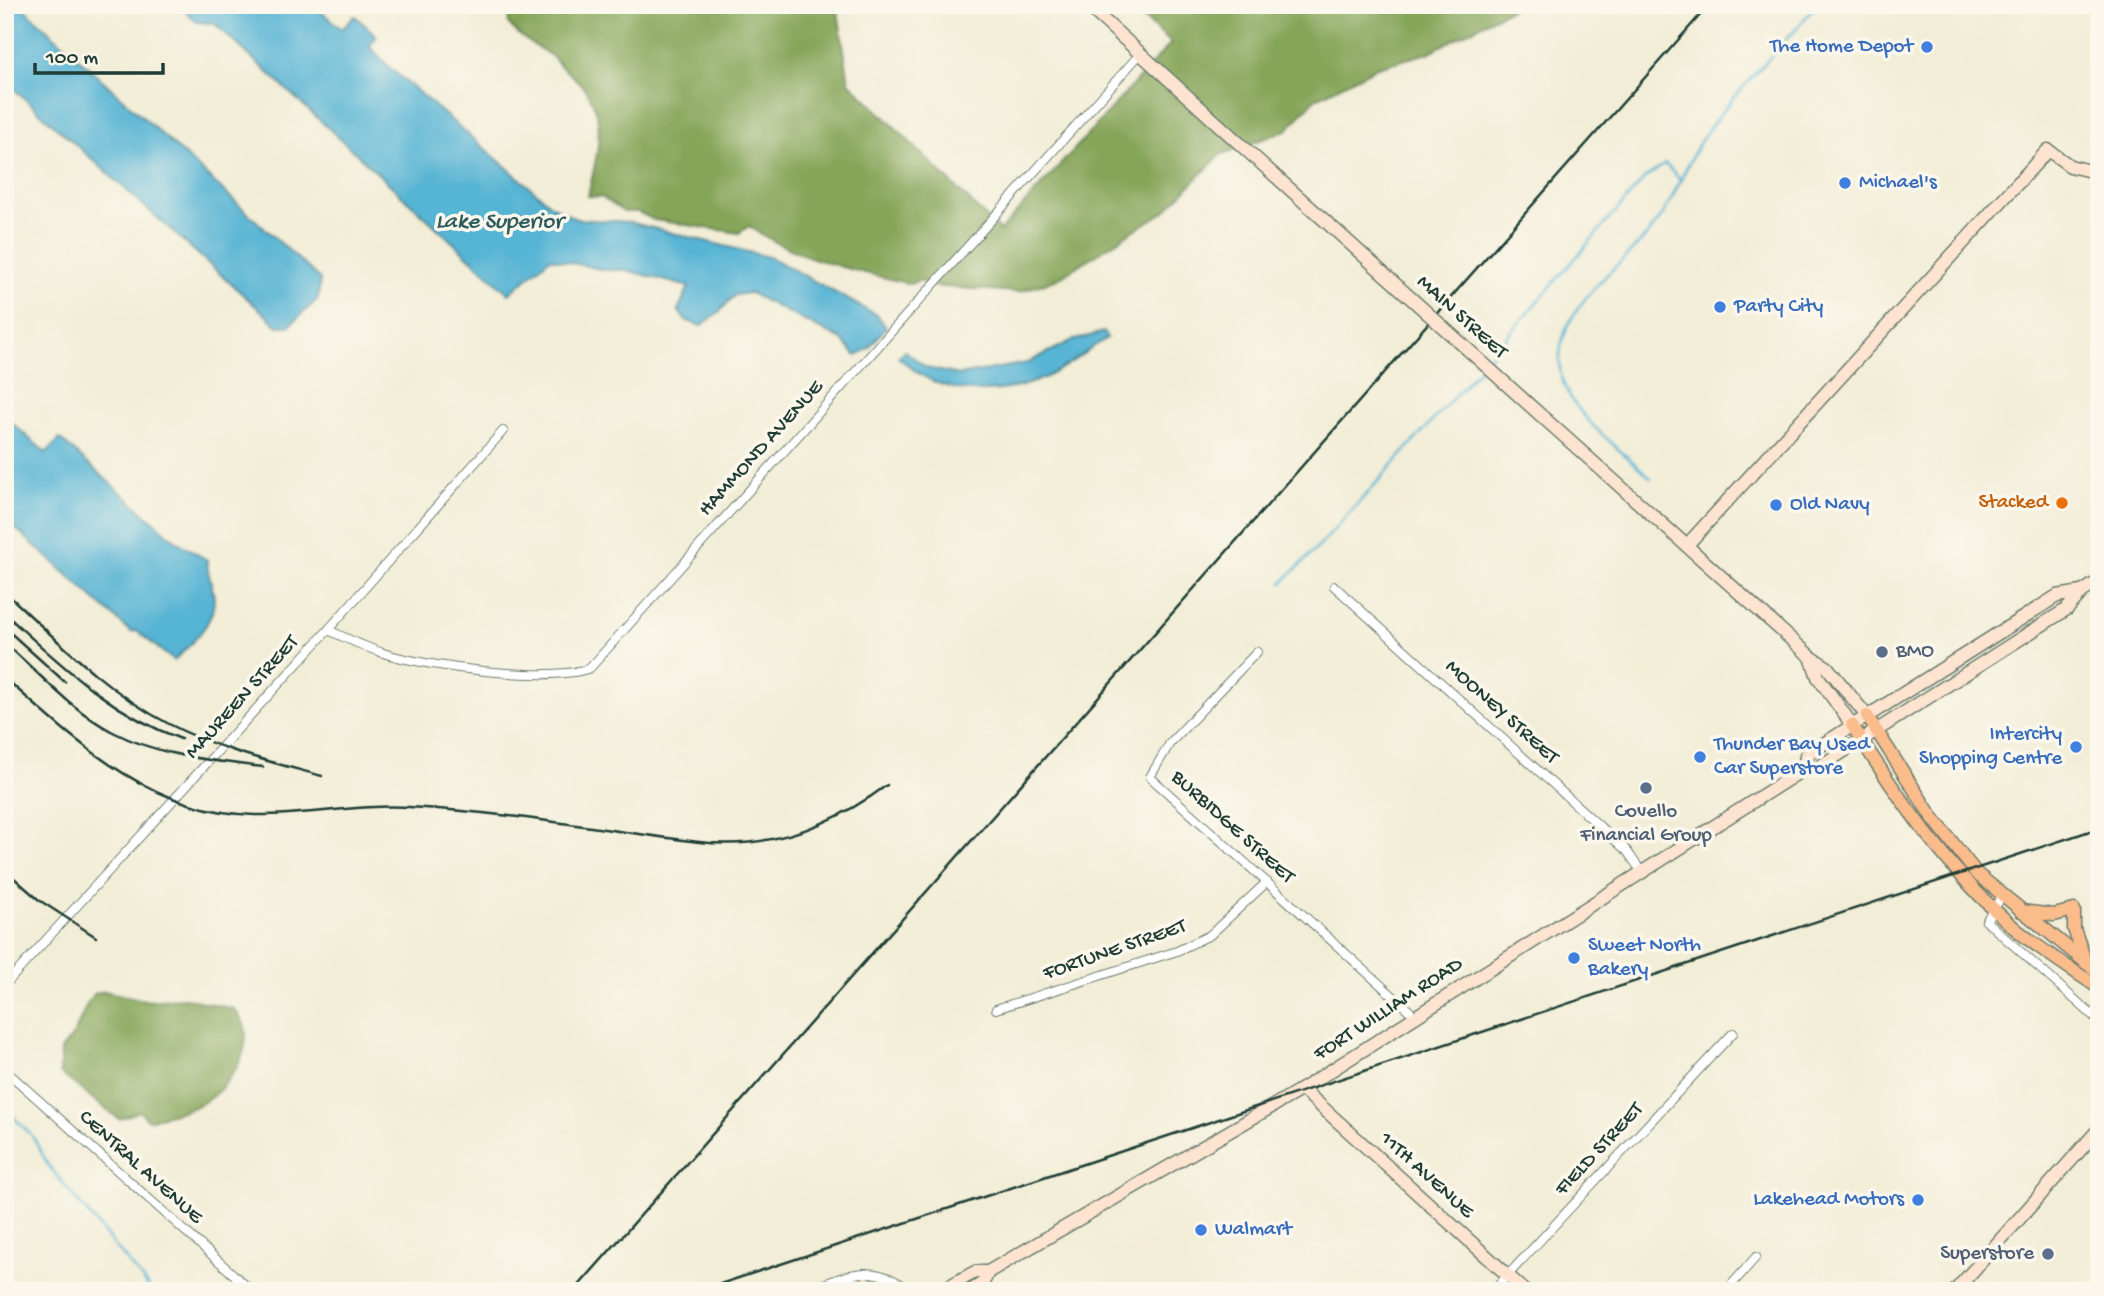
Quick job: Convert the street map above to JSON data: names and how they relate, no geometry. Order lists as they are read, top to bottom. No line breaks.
{"streets":{"street":["MAIN STREET","HAMMOND AVENUE","MAUREEN STREET","MOONEY STREET","BURBIDGE STREET","FORTUNE STREET","FORT WILLIAM ROAD","FIELD STREET","CENTRAL AVENUE","11TH AVENUE"]},"crossings":[["MAIN STREET","HAMMOND AVENUE"],["MAIN STREET","FORT WILLIAM ROAD"],["HAMMOND AVENUE","MAUREEN STREET"],["MOONEY STREET","FORT WILLIAM ROAD"],["BURBIDGE STREET","FORTUNE STREET"],["BURBIDGE STREET","FORT WILLIAM ROAD"],["FORT WILLIAM ROAD","11TH AVENUE"],["FIELD STREET","11TH AVENUE"]],"water":["Lake Superior"],"places":["The Home Depot","Michael's","Party City","Stacked","Old Navy","BMO","Intercity Shopping Centre","Thunder Bay Used Car Superstore","Covello Financial Group","Sweet North Bakery","Lakehead Motors","Walmart","Superstore"],"scale_bar":"100 m"}
